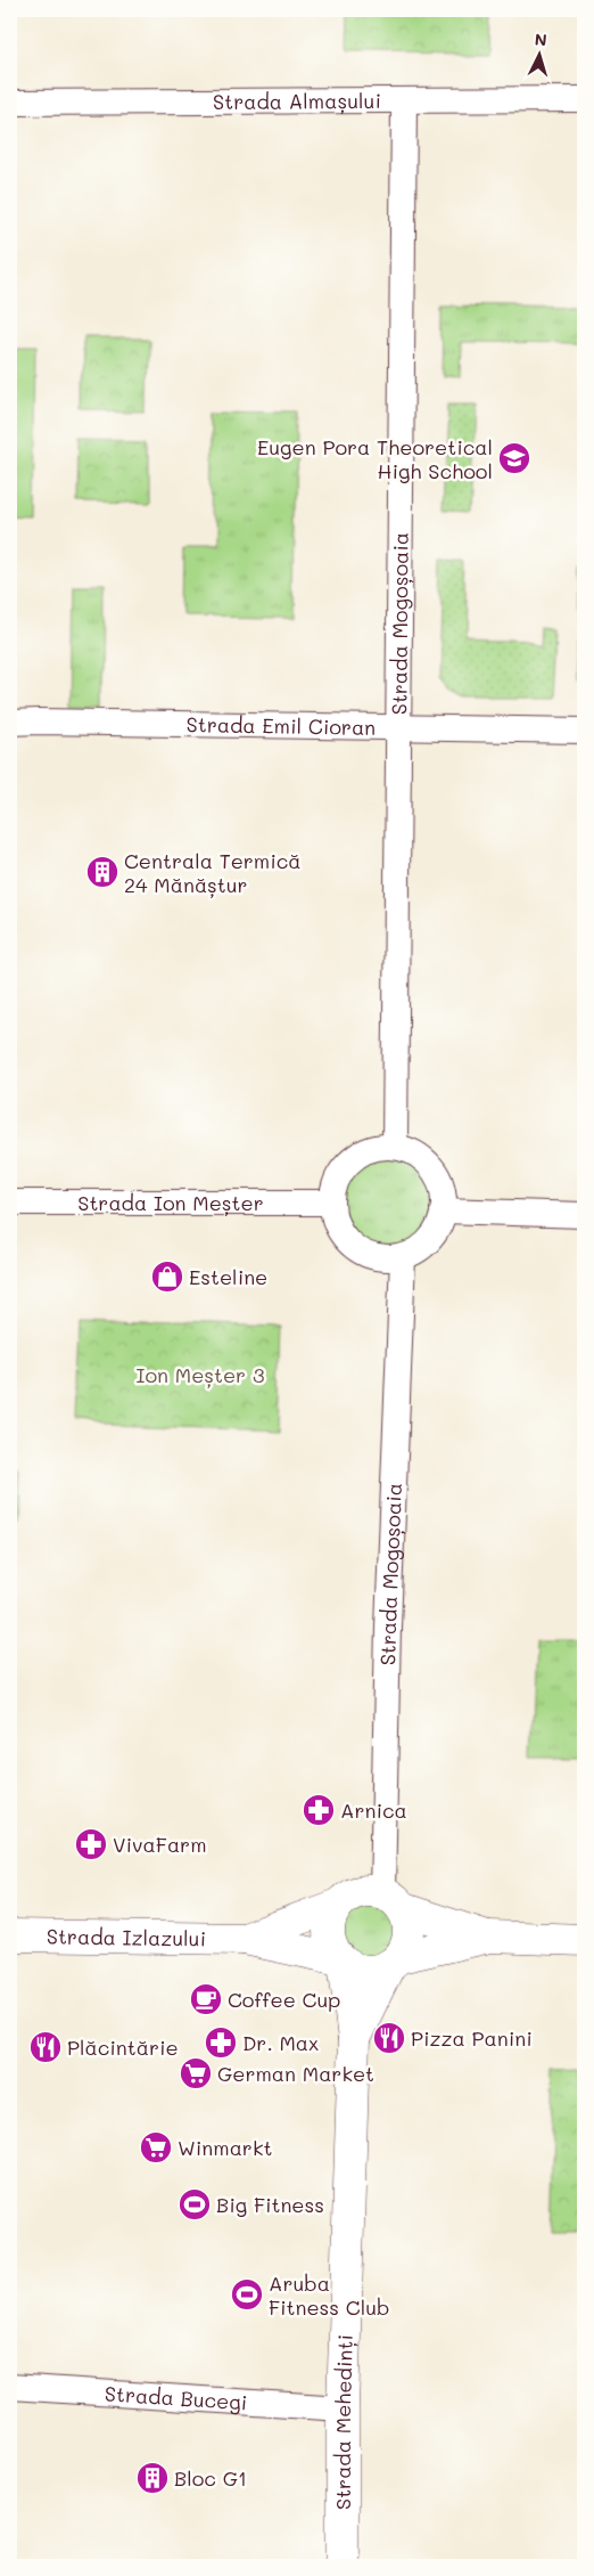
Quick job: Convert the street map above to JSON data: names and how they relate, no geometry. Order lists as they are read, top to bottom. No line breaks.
{"streets":{"main road":["Strada Izlazului","Strada Mehedinți"],"street":["Strada Almașului","Strada Mogoșoaia","Strada Emil Cioran","Strada Ion Meșter","Strada Bucegi"]},"crossings":[["Strada Almașului","Strada Mogoșoaia"],["Strada Mogoșoaia","Strada Emil Cioran"],["Strada Mogoșoaia","Strada Ion Meșter"],["Strada Mogoșoaia","Strada Izlazului"],["Strada Mogoșoaia","Strada Mehedinți"],["Strada Izlazului","Strada Mehedinți"],["Strada Bucegi","Strada Mehedinți"]],"parks":["Ion Meșter 3"],"places":{"school or university":["Eugen Pora Theoretical High School"],"building":["Centrala Termică 24 Mănăștur","Bloc G1"],"shop":["Esteline"],"pharmacy":["Arnica","VivaFarm","Dr. Max"],"cafe":["Coffee Cup"],"restaurant":["Pizza Panini","Plăcintărie"],"supermarket":["German Market","Winmarkt"],"sports":["Big Fitness","Aruba Fitness Club"]},"north":"top"}
